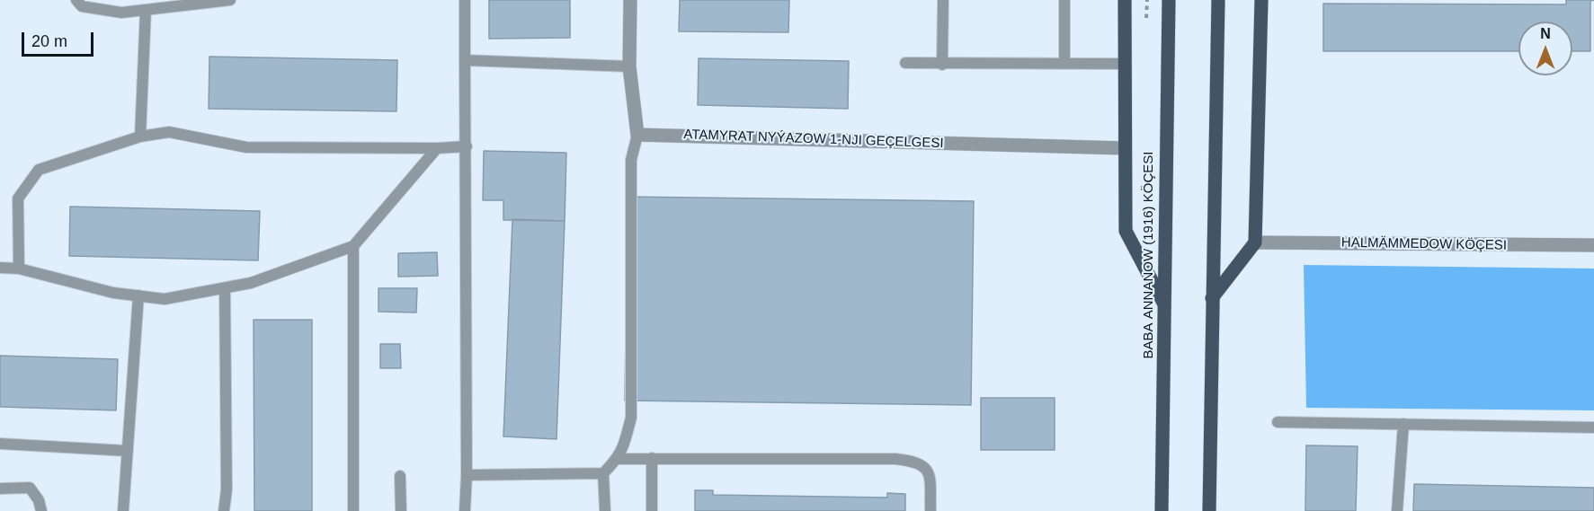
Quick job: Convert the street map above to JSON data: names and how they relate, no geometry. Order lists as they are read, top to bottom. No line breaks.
{"streets":{"main road":["BABA ANNANOW (1916) KÖÇESI"],"street":["ATAMYRAT NYÝAZOW 1-NJI GEÇELGESI","HALMÄMMEDOW KÖÇESI"]},"scale_bar":"20 m","north":"top"}
